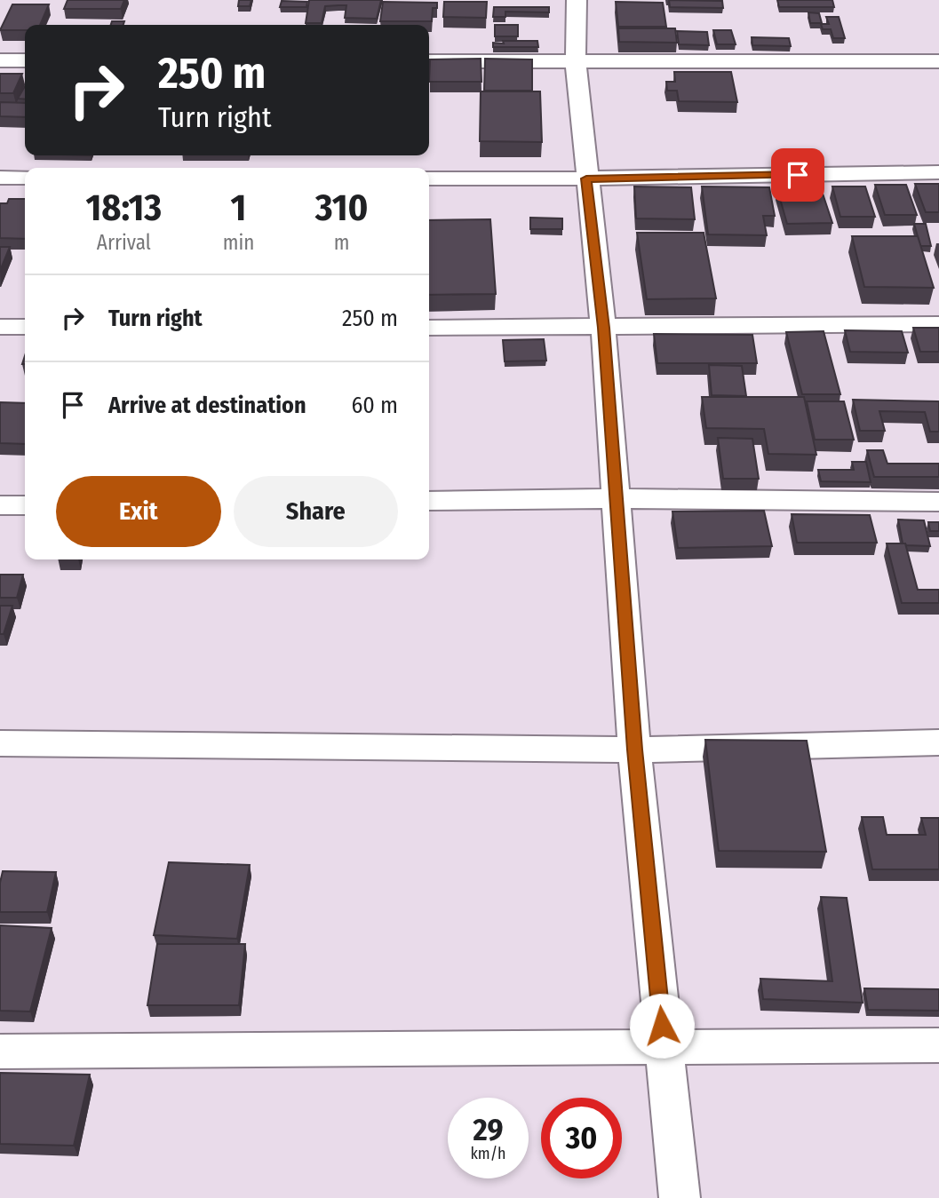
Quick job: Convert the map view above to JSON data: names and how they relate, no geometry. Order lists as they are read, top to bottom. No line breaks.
{"page":{"turn":["250 m","Turn right"],"eta":["18:13","Arrival","1","min","310","m"],"list":[{"name":"Turn right","value":"250 m"},{"name":"Arrive at destination","value":"60 m"}],"buttons":["Exit","Share"],"speed":"29 km/h","limit":"30"}}
